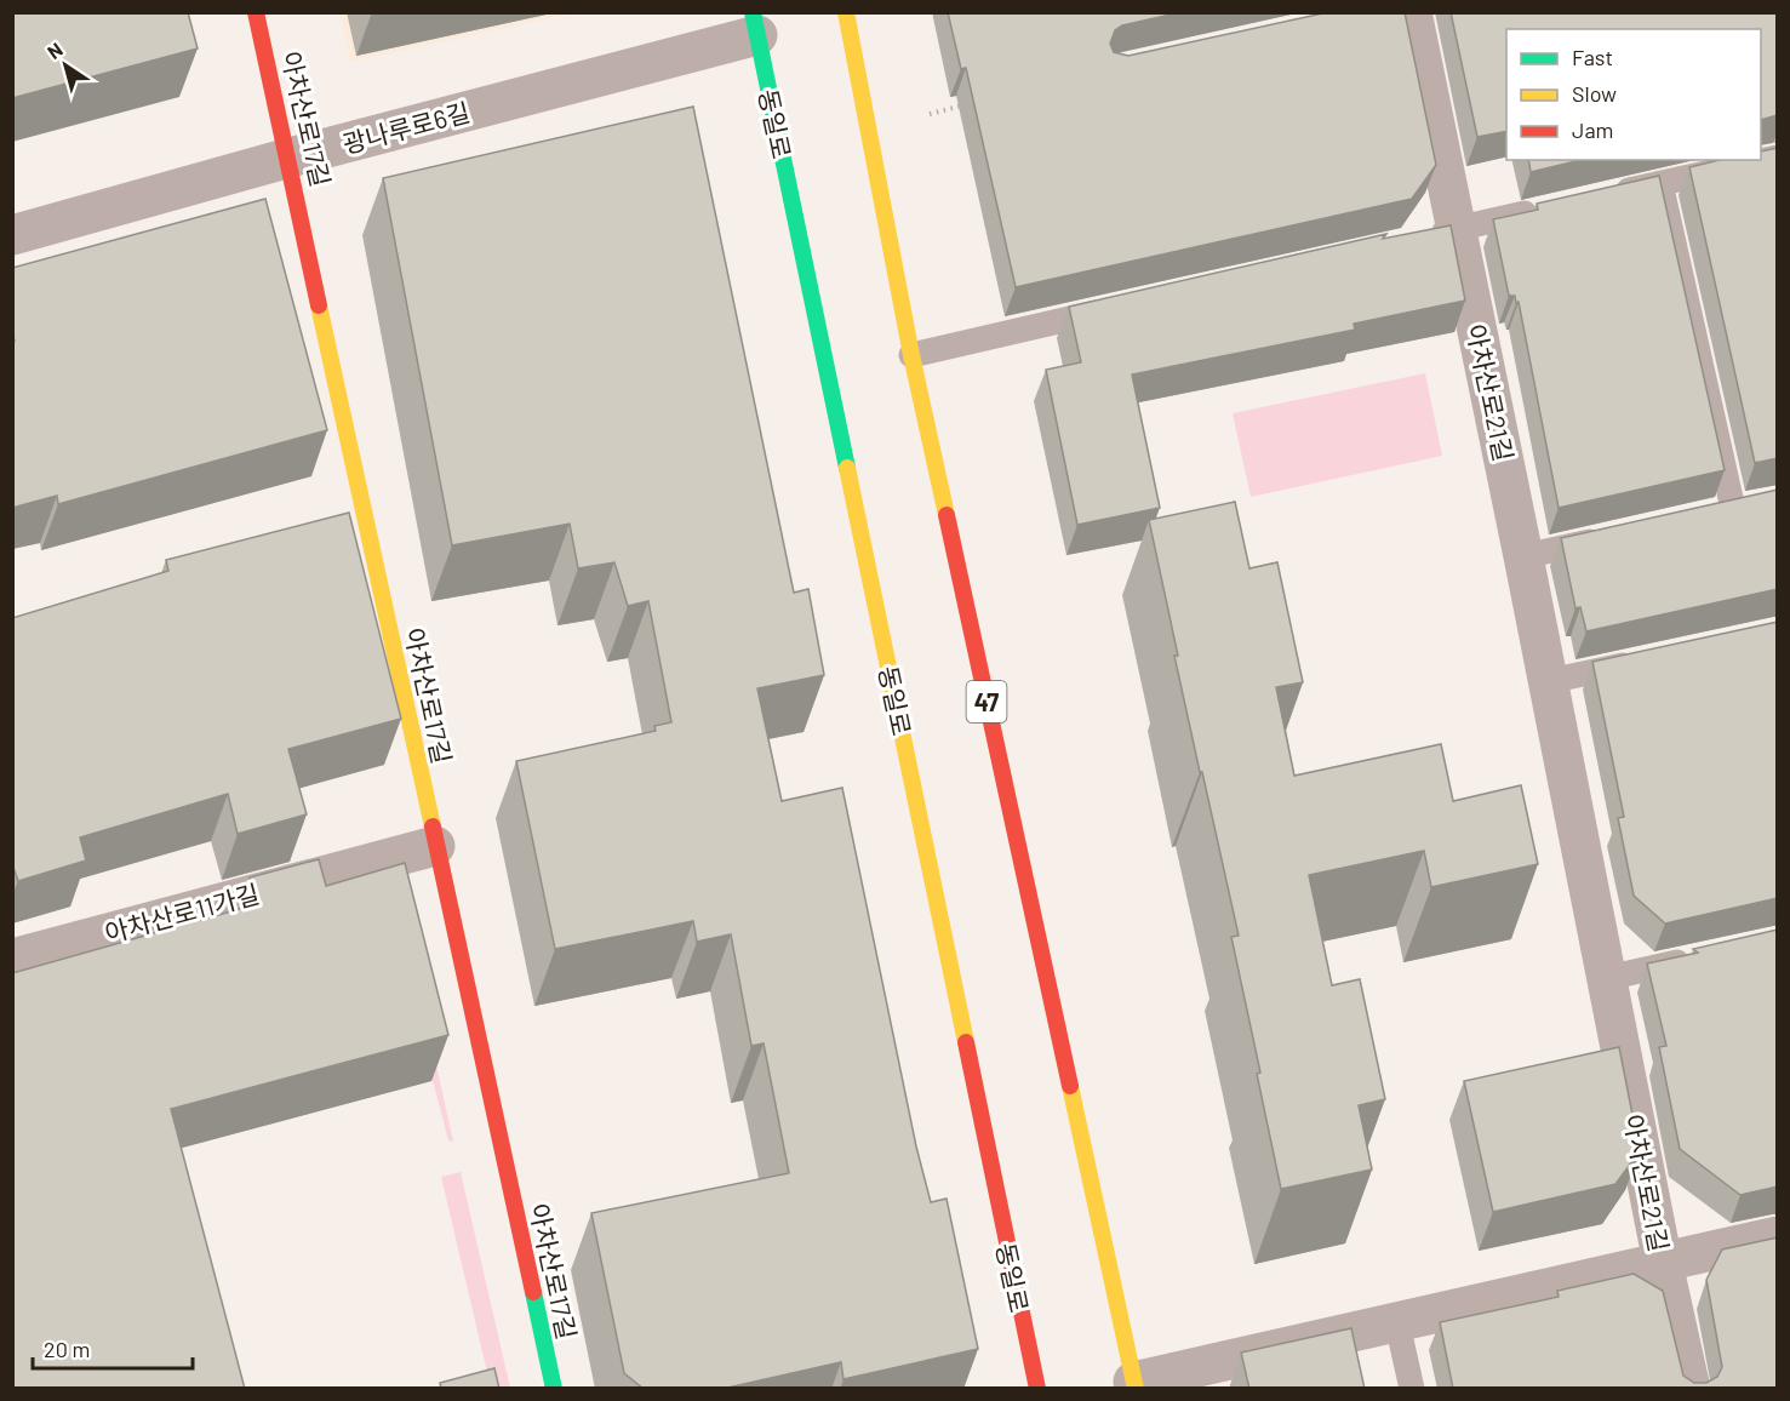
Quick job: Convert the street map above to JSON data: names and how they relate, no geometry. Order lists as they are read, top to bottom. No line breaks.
{"streets":{"main road":["아차산로17길","동일로","47"],"street":["광나루로6길","아차산로21길","아차산로11가길"]},"crossings":[["아차산로17길","광나루로6길"],["아차산로17길","아차산로11가길"],["동일로","광나루로6길"]],"legend":["Fast","Slow","Jam"],"scale_bar":"20 m","north":"top left"}
